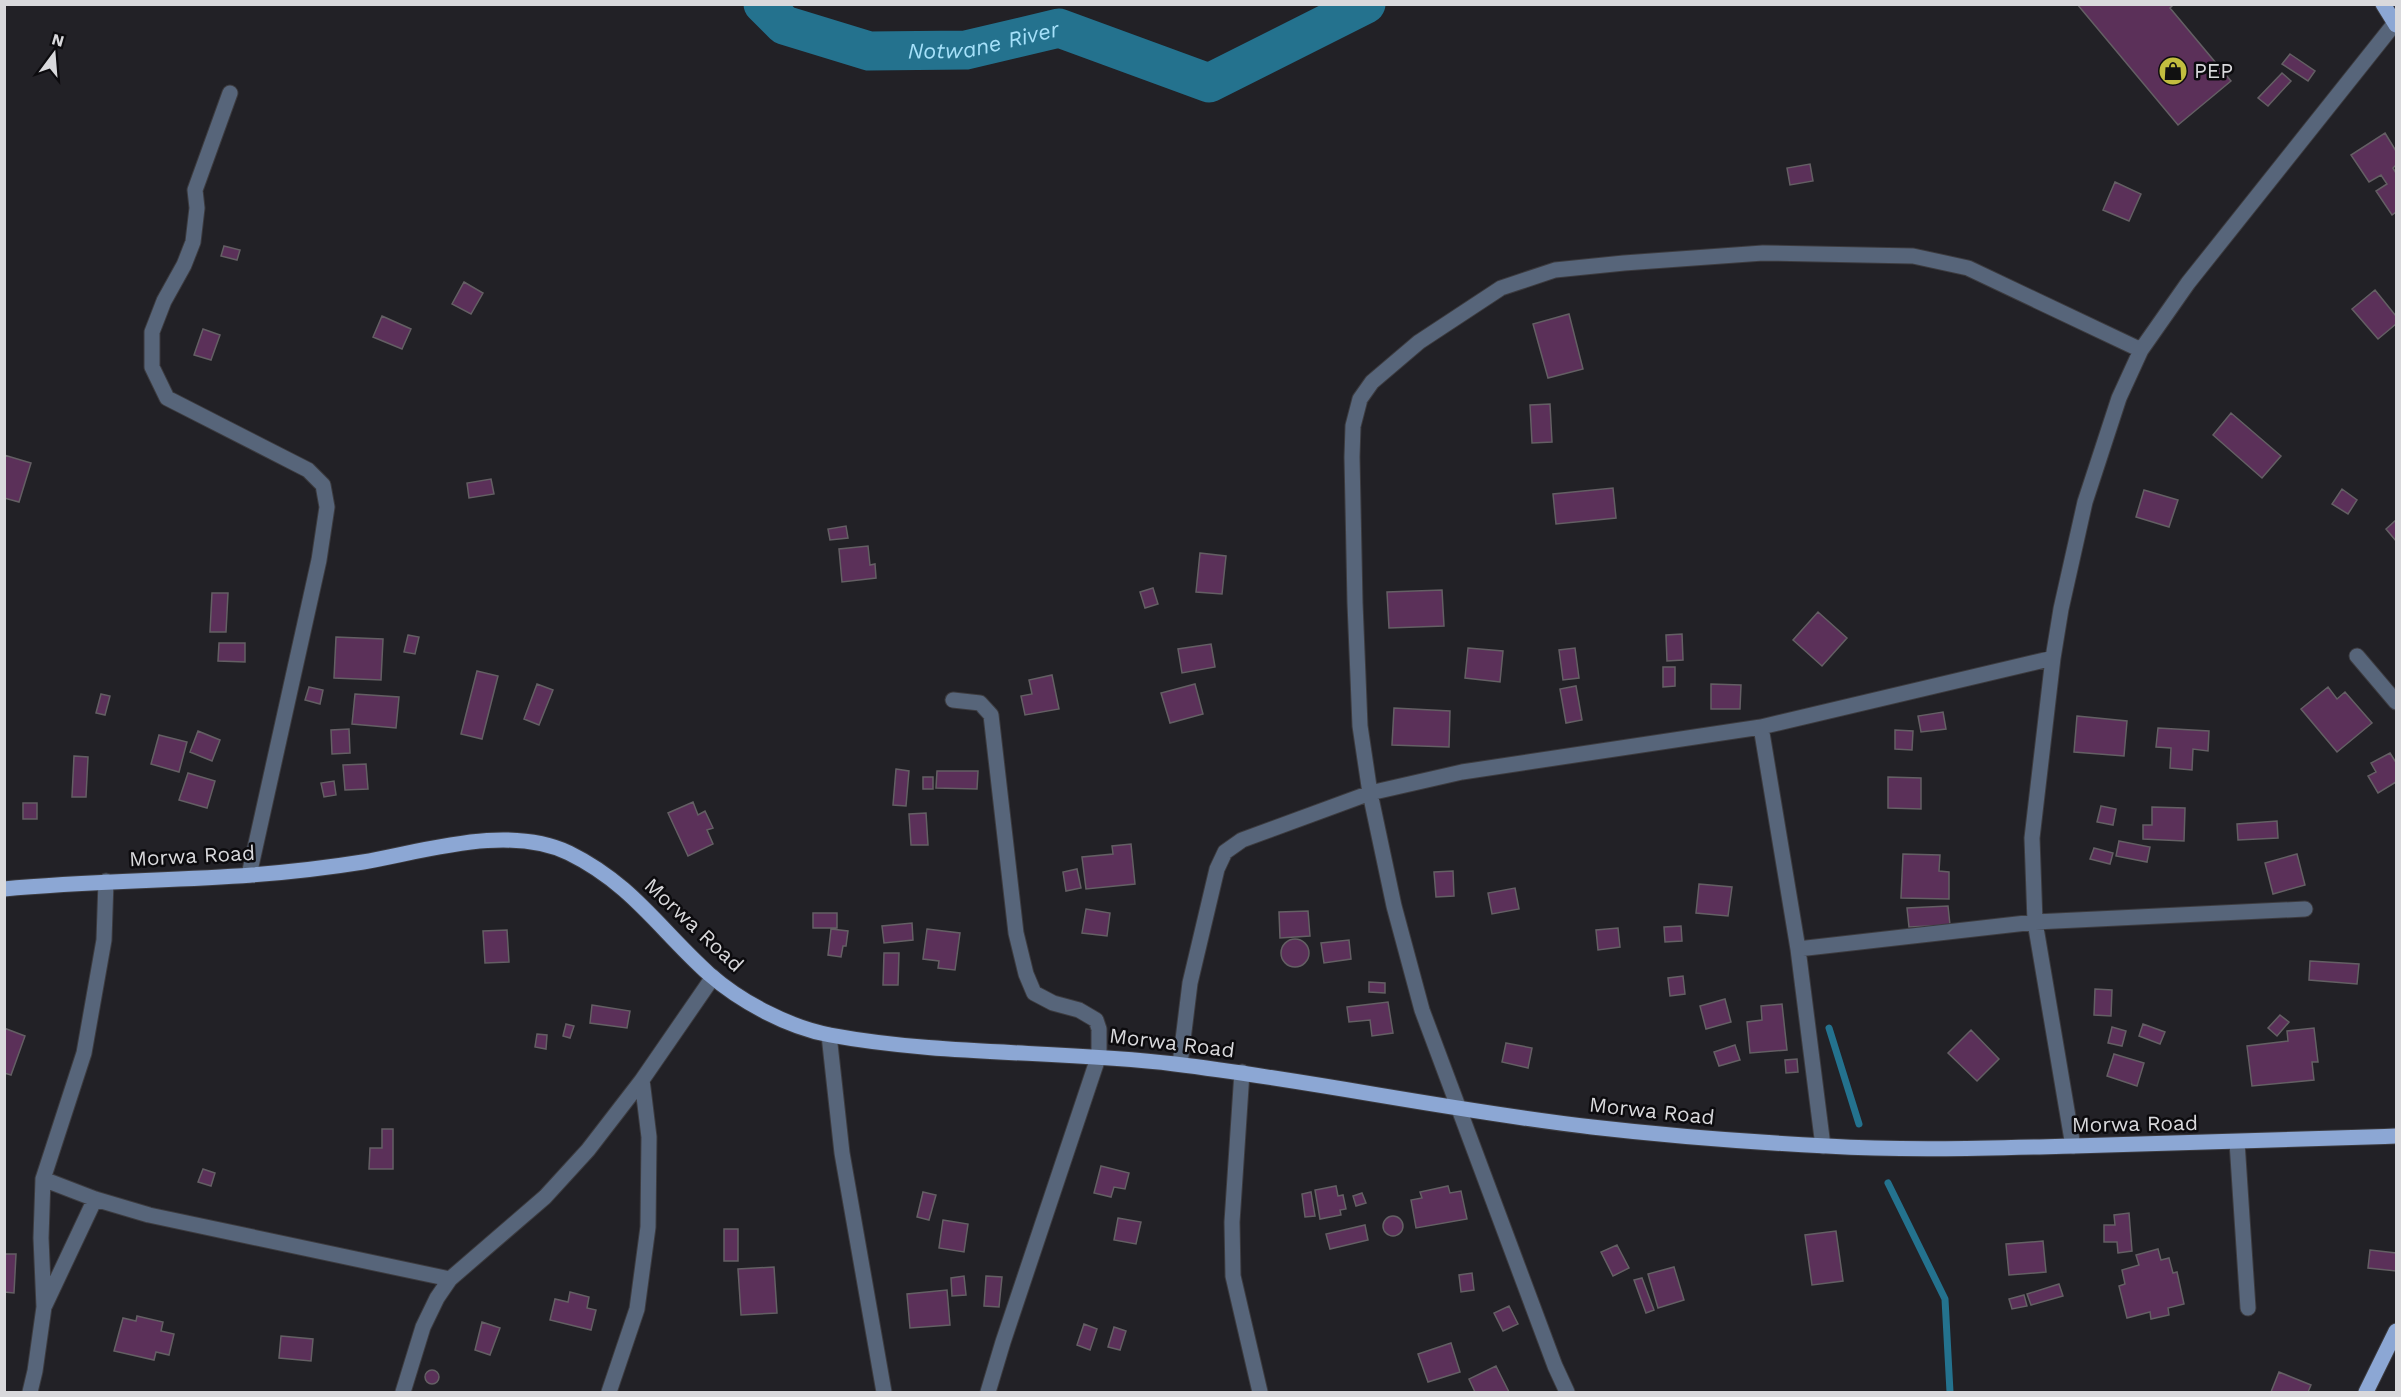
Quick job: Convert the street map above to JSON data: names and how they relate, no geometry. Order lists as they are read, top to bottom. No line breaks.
{"streets":{"main road":["Morwa Road"]},"water":["Notwane River"],"places":{"shop":["PEP"]},"north":"top"}
